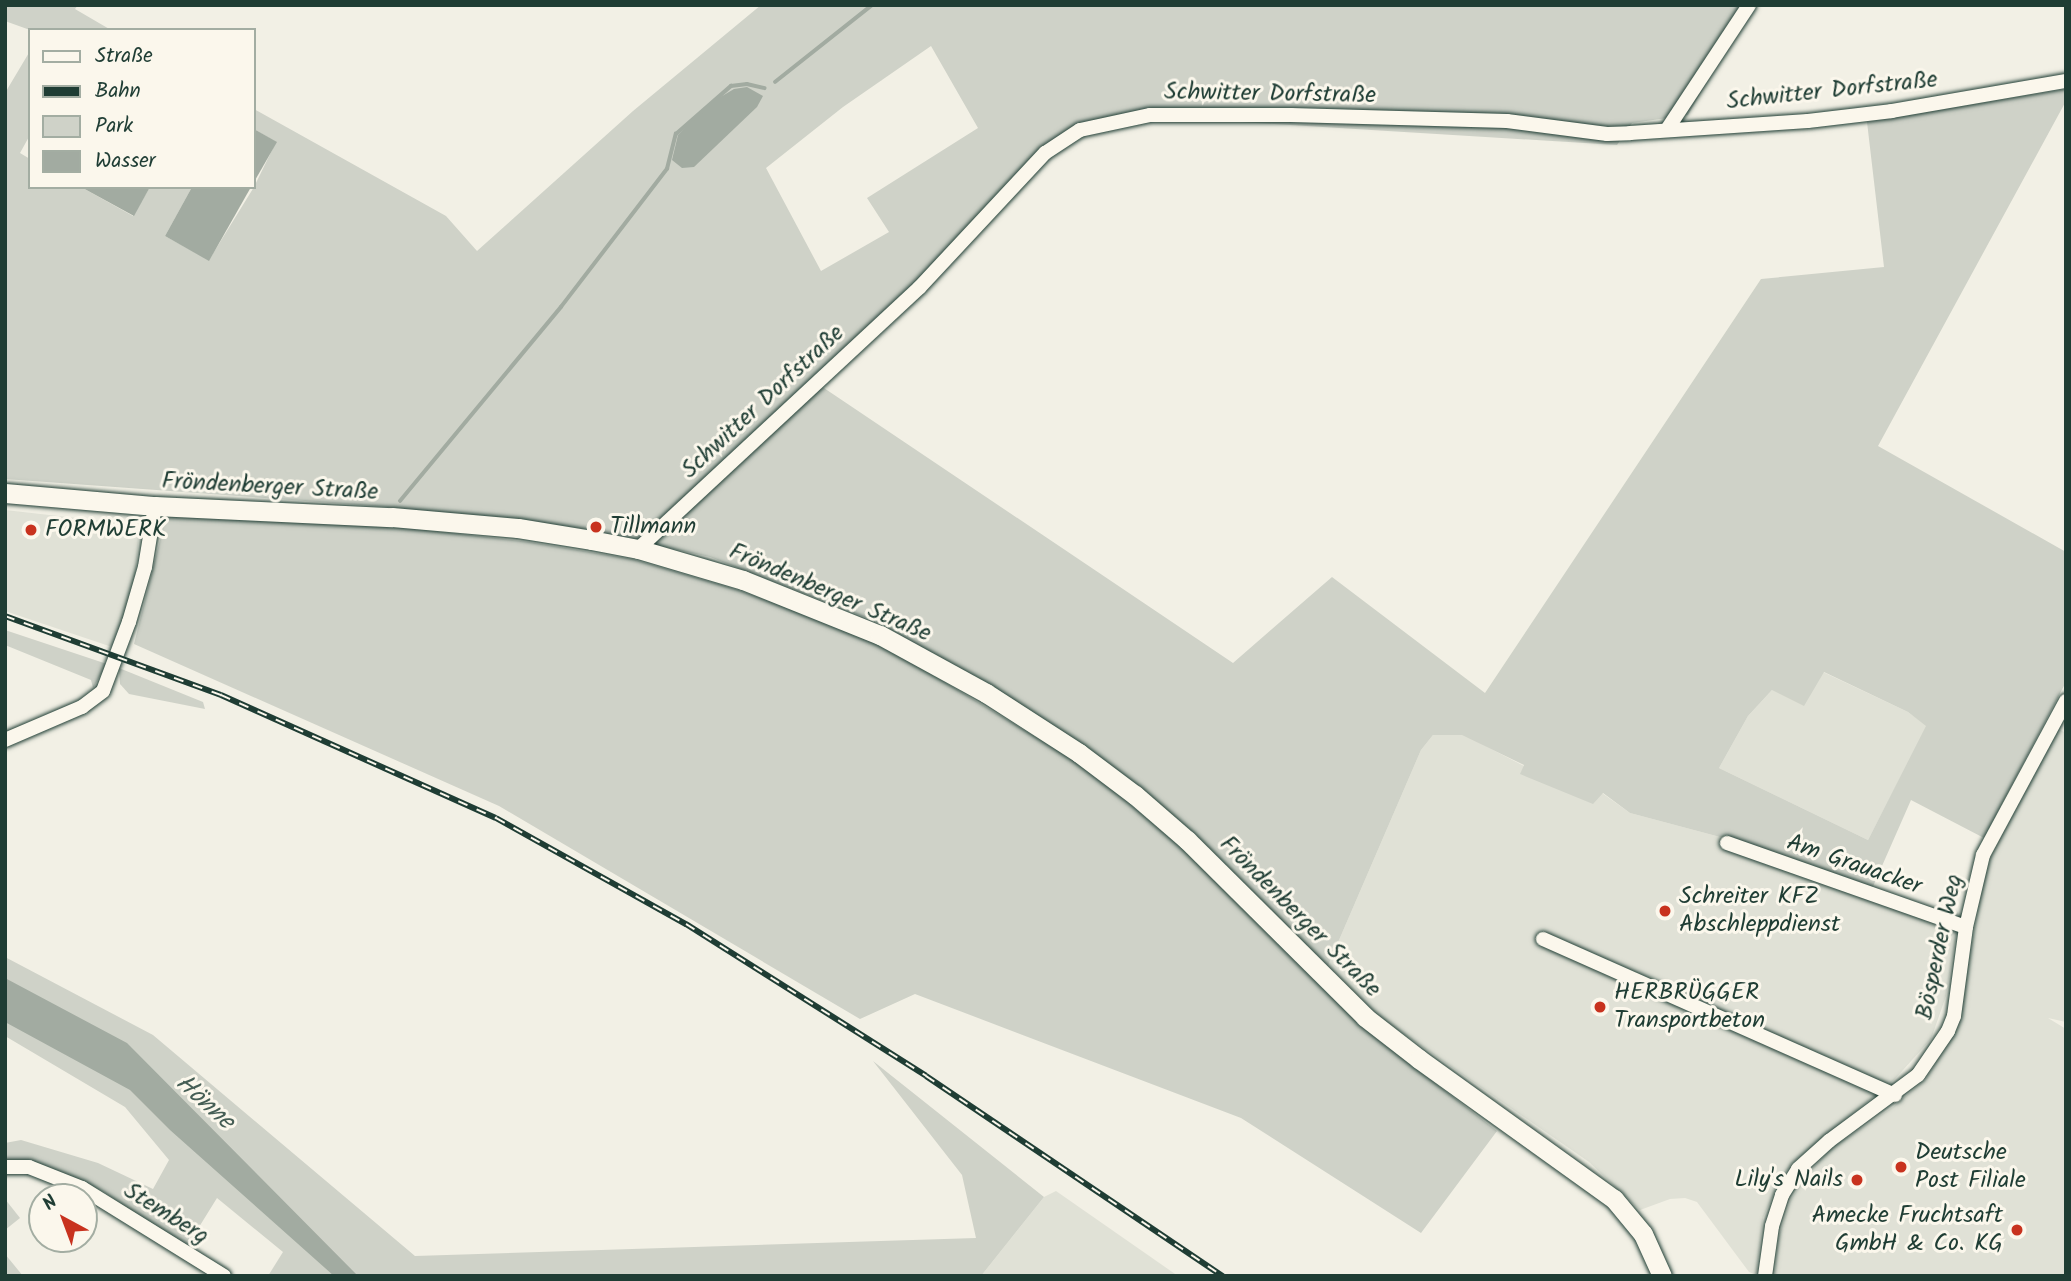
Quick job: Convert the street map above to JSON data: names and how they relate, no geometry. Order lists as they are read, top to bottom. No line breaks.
{"streets":{"main road":["Fröndenberger Straße"],"street":["Schwitter Dorfstraße","Am Grauacker","Bösperder Weg","Stemberg"]},"crossings":[["Schwitter Dorfstraße","Fröndenberger Straße"],["Am Grauacker","Bösperder Weg"]],"water":["Hönne"],"places":["Tillmann","FORMWERK","Schreiter KFZ Abschleppdienst","HERBRÜGGER Transportbeton","Deutsche Post Filiale","Lily's Nails","Amecke Fruchtsaft GmbH & Co. KG"],"legend":["Straße","Bahn","Park","Wasser"],"north":"top left"}
